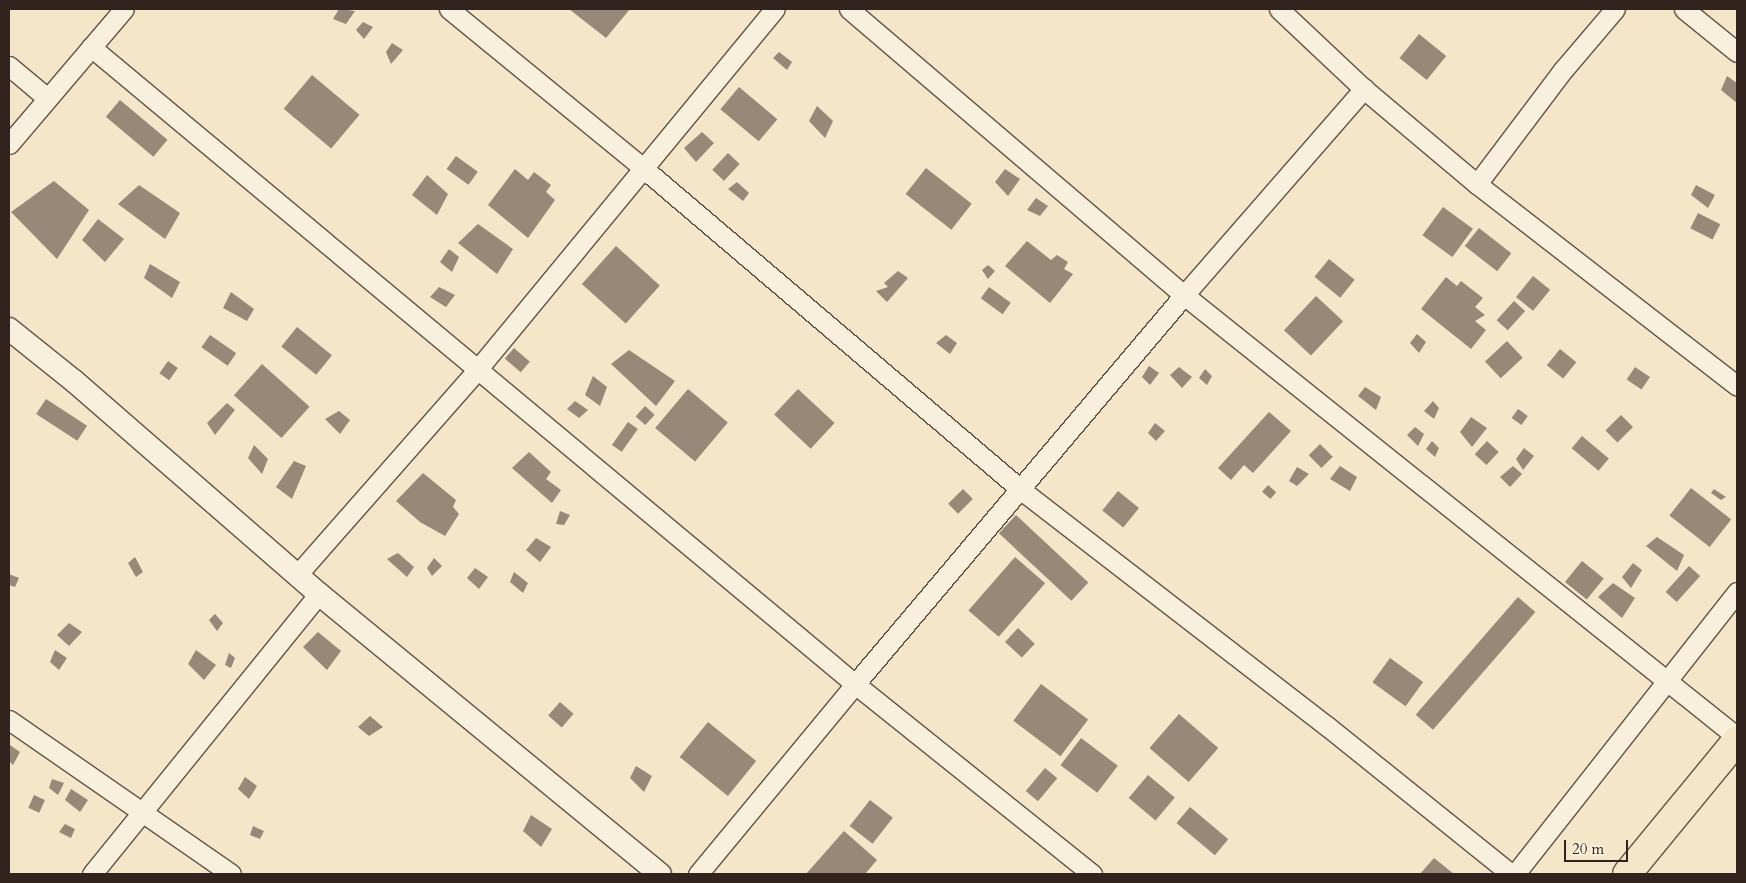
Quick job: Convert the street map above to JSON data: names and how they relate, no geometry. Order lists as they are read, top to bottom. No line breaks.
{"scale_bar":"20 m"}
